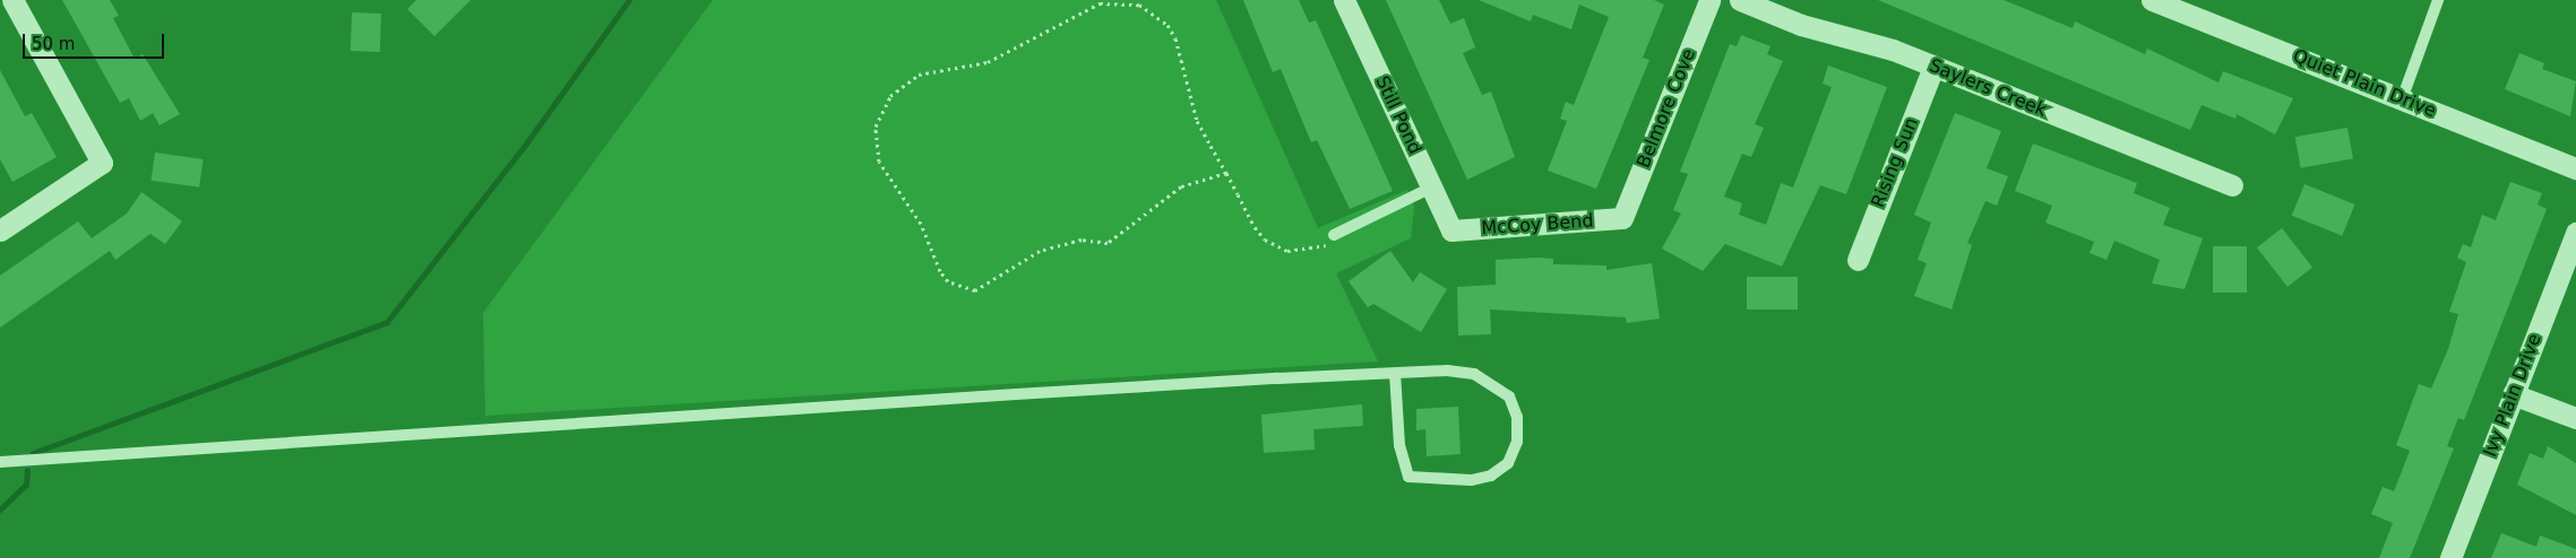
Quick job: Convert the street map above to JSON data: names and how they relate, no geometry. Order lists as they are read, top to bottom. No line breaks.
{"streets":{"street":["Quiet Plain Drive","Saylers Creek","Belmore Cove","Still Pond","Rising Sun","McCoy Bend","Ivy Plain Drive"]},"crossings":[["Saylers Creek","Rising Sun"],["Belmore Cove","McCoy Bend"],["Still Pond","McCoy Bend"]],"scale_bar":"50 m"}
